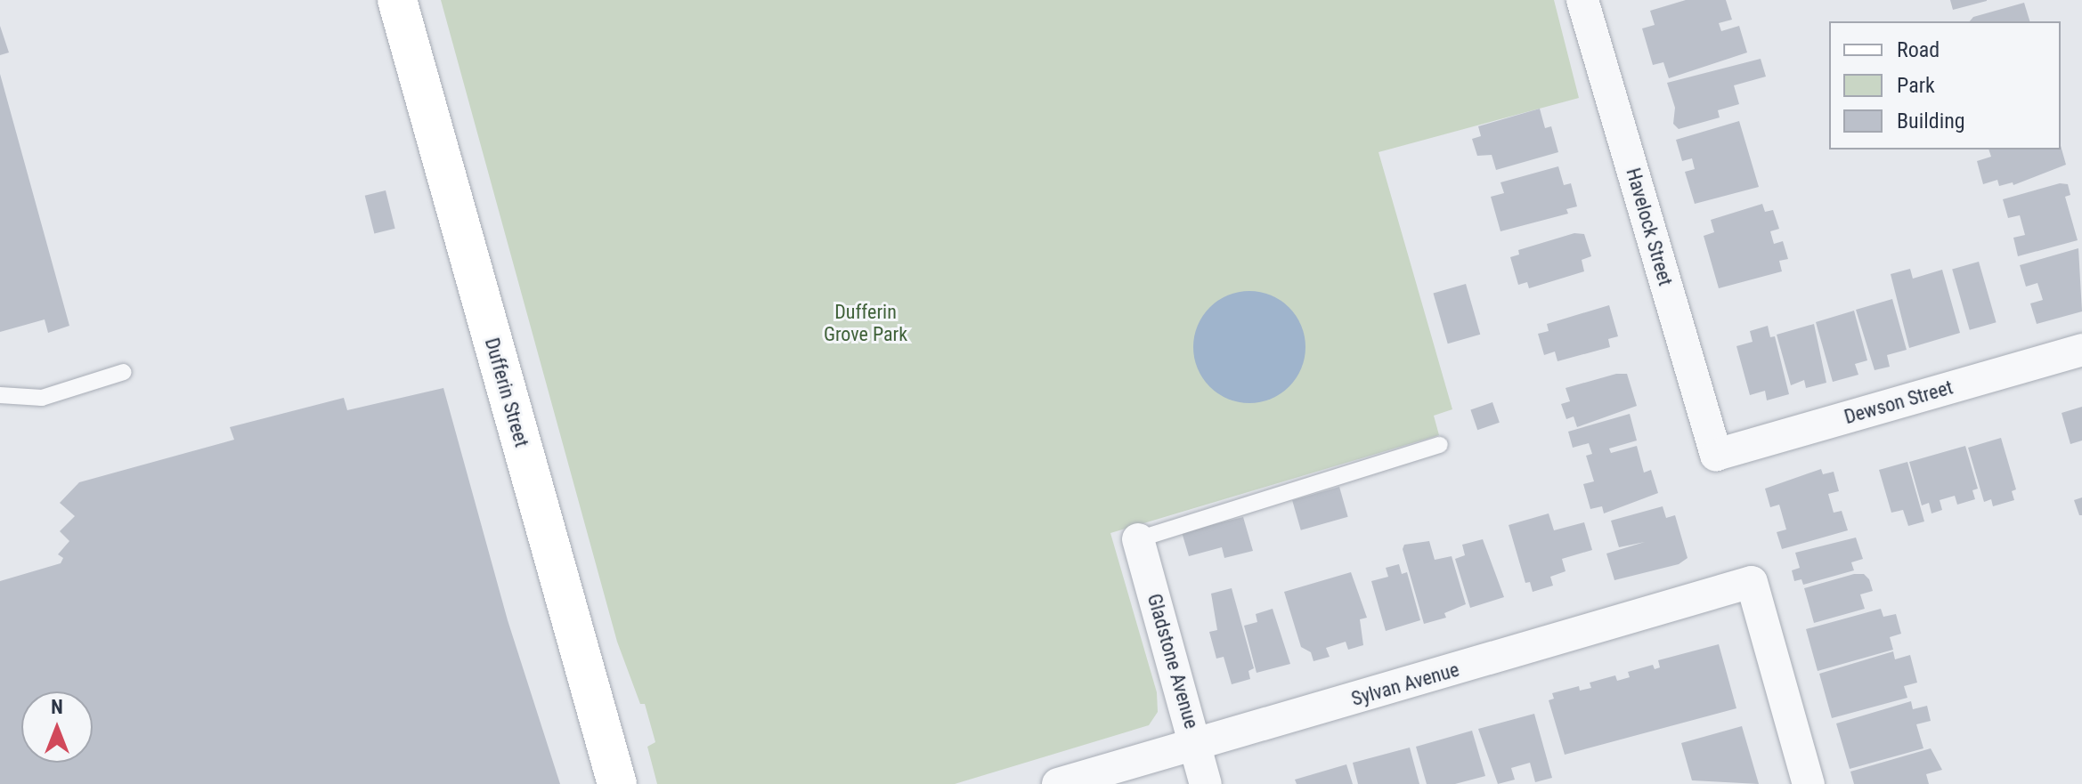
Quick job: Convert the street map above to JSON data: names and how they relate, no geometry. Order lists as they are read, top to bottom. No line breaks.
{"streets":{"main road":["Dufferin Street"],"street":["Havelock Street","Dewson Street","Gladstone Avenue","Sylvan Avenue"]},"crossings":[["Havelock Street","Dewson Street"],["Gladstone Avenue","Sylvan Avenue"]],"parks":["Dufferin Grove Park"],"legend":["Road","Park","Building"],"north":"top"}
